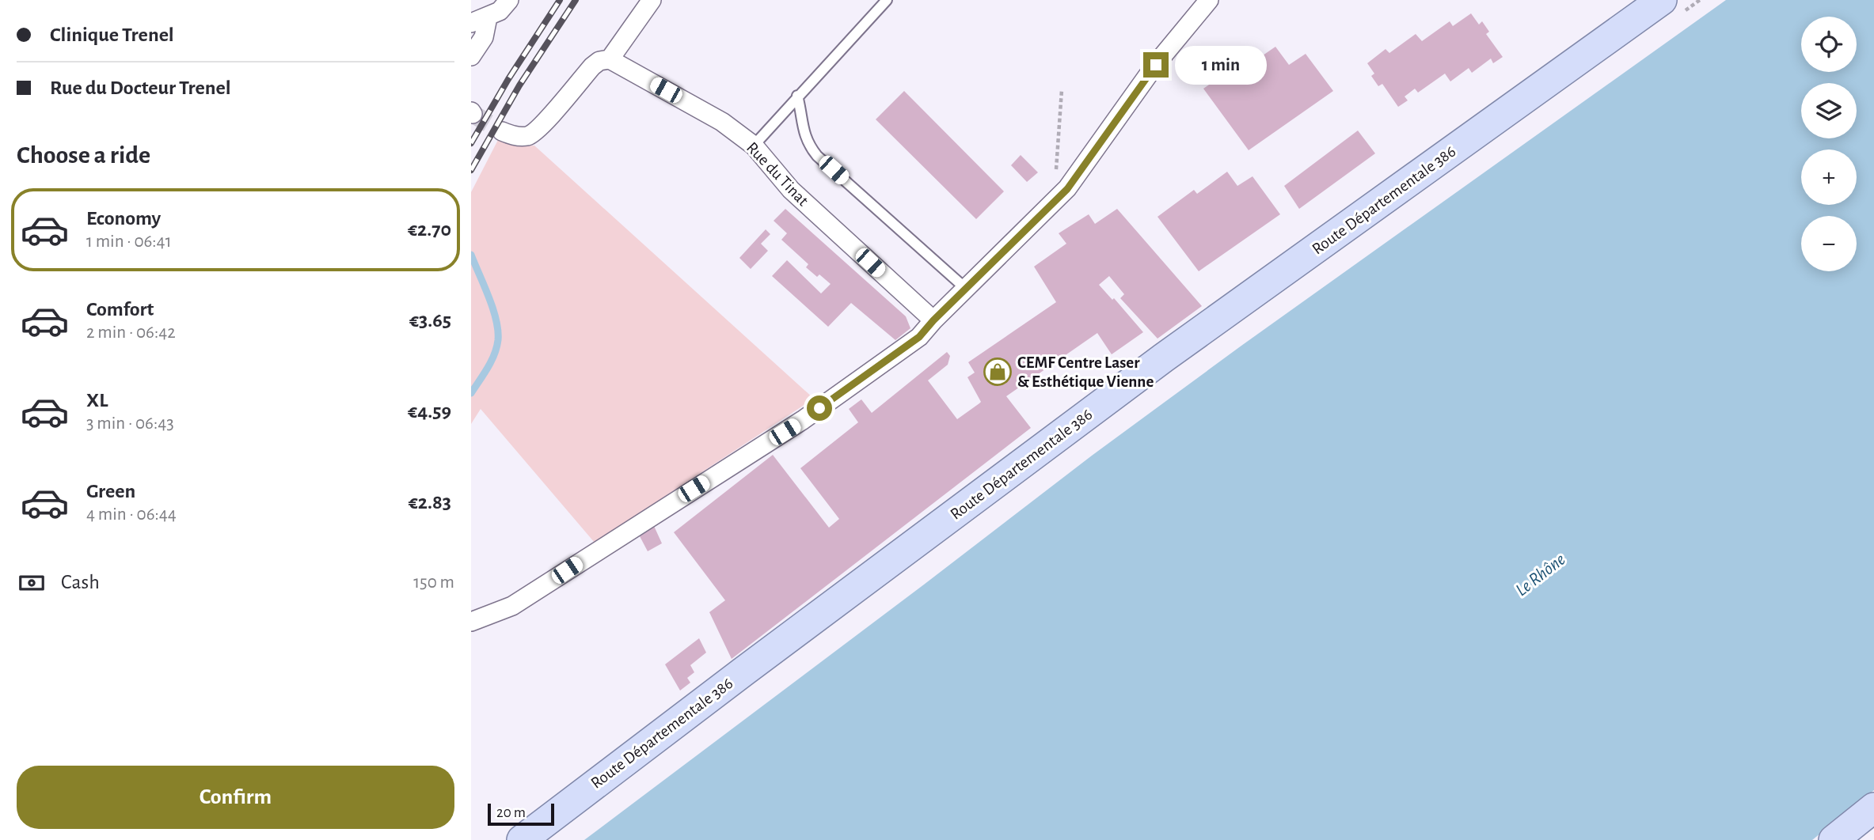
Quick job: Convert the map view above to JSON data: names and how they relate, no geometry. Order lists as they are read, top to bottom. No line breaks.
{"streets":{"main road":["Route Départementale 386"],"street":["Rue du Tinat"]},"water":["Le Rhône"],"places":{"shop":["CEMF Centre Laser & Esthétique Vienne"]},"scale_bar":"20 m","page":{"banner":["Clinique Trenel","Rue du Docteur Trenel"],"map_buttons":["+","−"],"bubble":"1 min","heading":"Choose a ride","list":[{"name":"Economy","note":"1 min · 06:41","value":"€2.70"},{"name":"Comfort","note":"2 min · 06:42","value":"€3.65"},{"name":"XL","note":"3 min · 06:43","value":"€4.59"},{"name":"Green","note":"4 min · 06:44","value":"€2.83"}],"pay":["Cash","150 m"],"buttons":"Confirm","scale":"20 m"}}
